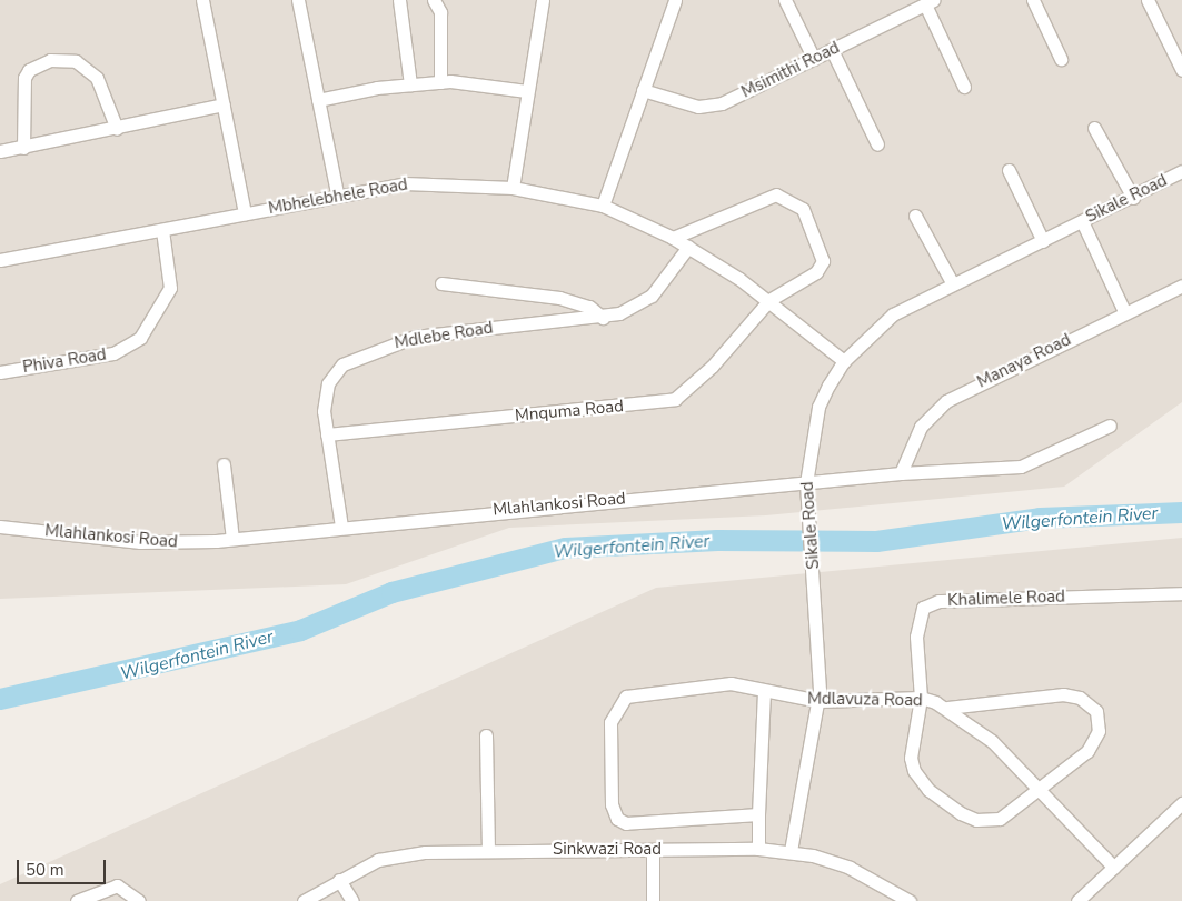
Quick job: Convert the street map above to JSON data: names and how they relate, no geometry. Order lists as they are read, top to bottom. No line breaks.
{"streets":{"street":["Msimithi Road","Mbhelebhele Road","Sikale Road","Mdlebe Road","Phiva Road","Manaya Road","Mnquma Road","Mlahlankosi Road","Khalimele Road","Mdlavuza Road","Sinkwazi Road"]},"crossings":[["Mbhelebhele Road","Sikale Road"],["Mbhelebhele Road","Mdlebe Road"],["Mbhelebhele Road","Phiva Road"],["Mbhelebhele Road","Mnquma Road"],["Sikale Road","Mlahlankosi Road"],["Sikale Road","Mdlavuza Road"],["Sikale Road","Sinkwazi Road"],["Mdlebe Road","Mnquma Road"],["Mdlebe Road","Mlahlankosi Road"],["Manaya Road","Mlahlankosi Road"],["Khalimele Road","Mdlavuza Road"]],"water":["Wilgerfontein River"],"scale_bar":"50 m"}
